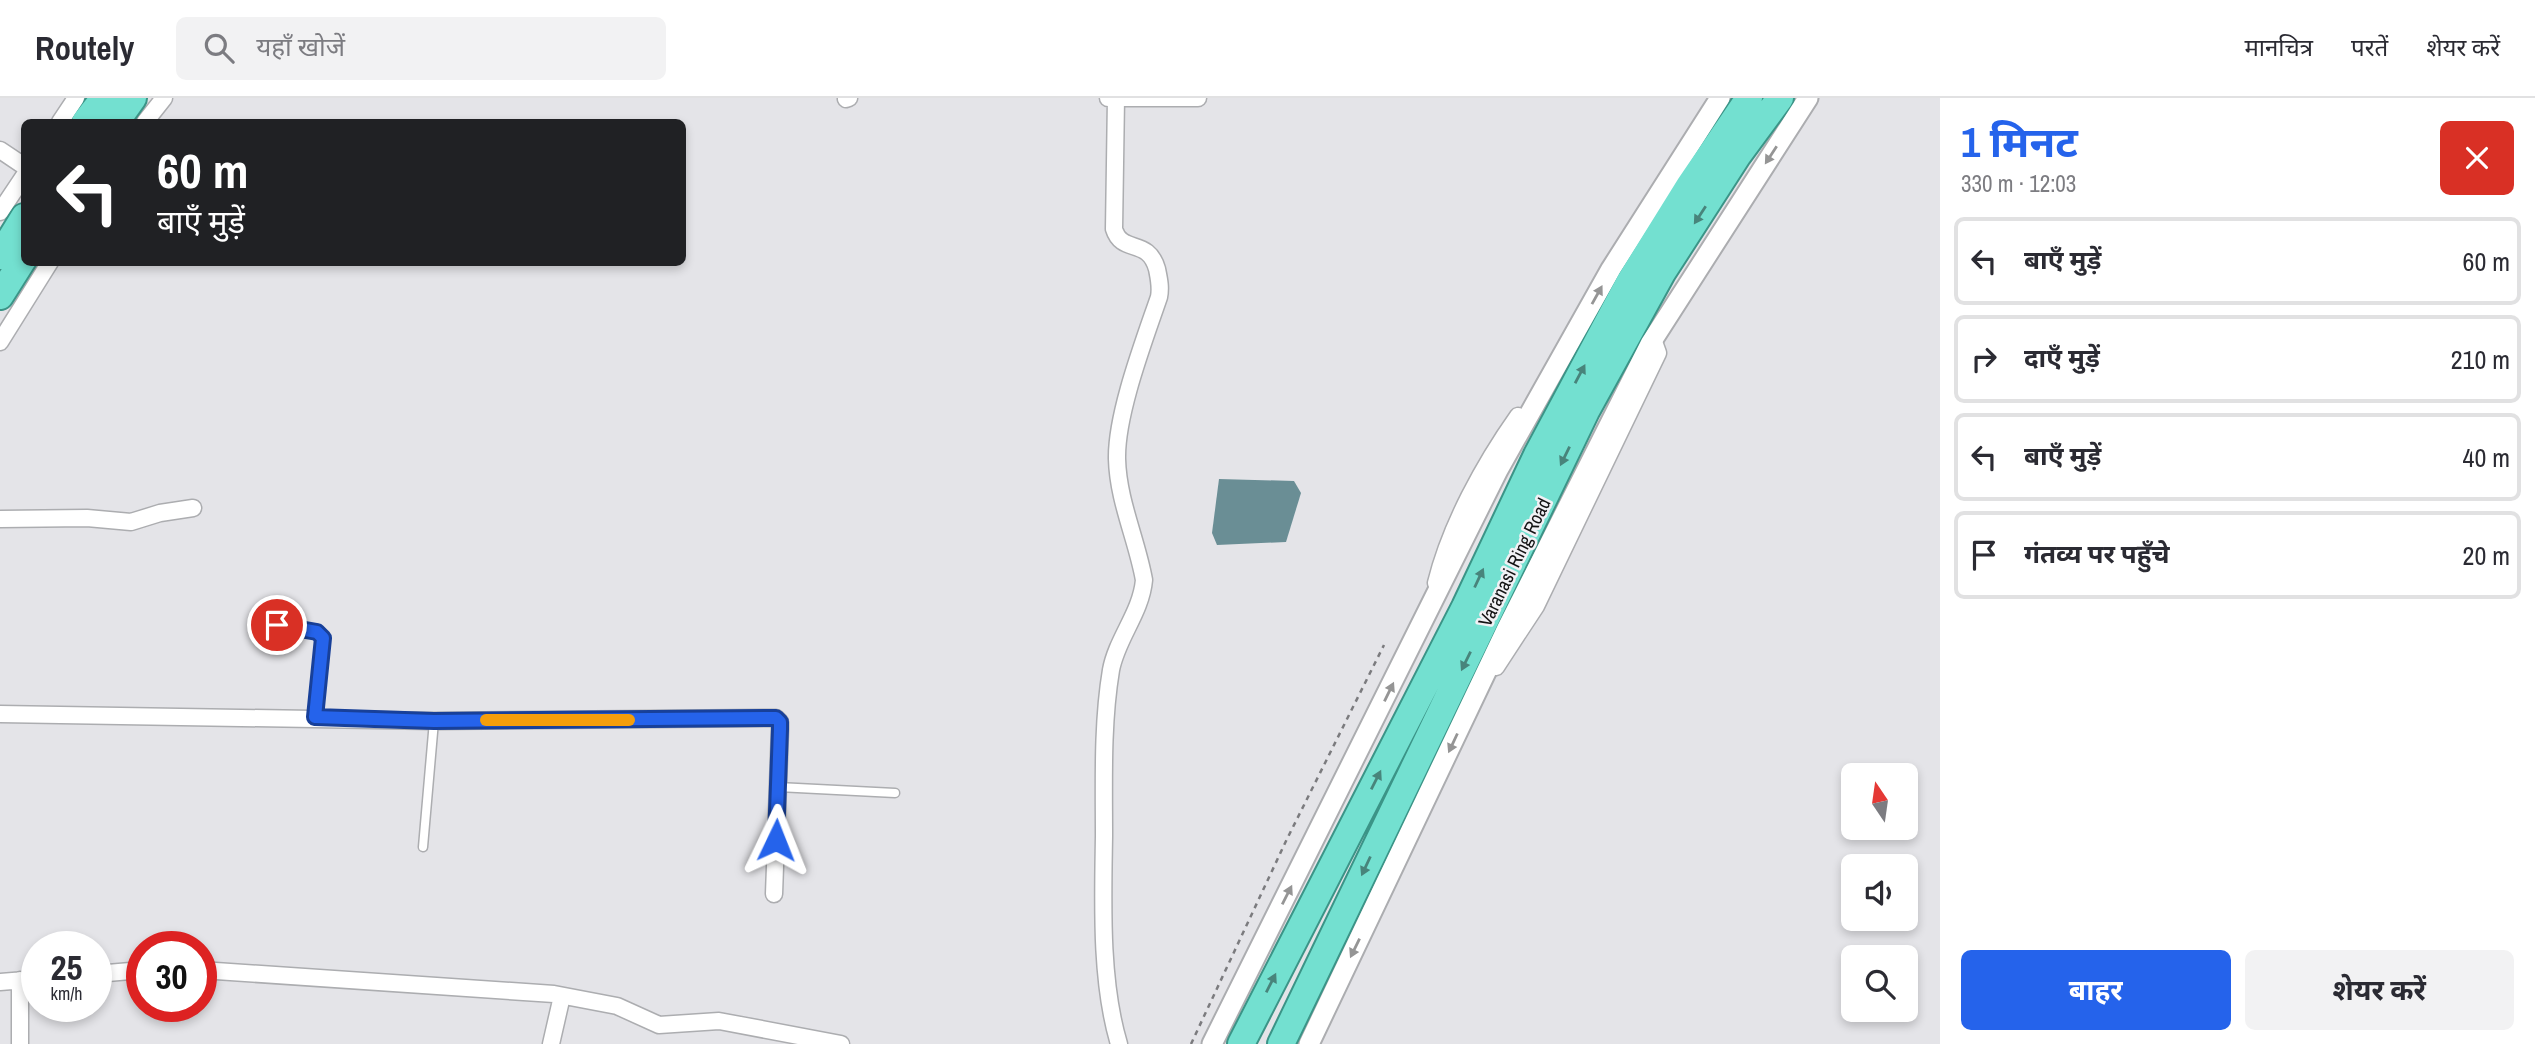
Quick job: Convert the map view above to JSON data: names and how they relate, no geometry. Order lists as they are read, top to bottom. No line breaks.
{"streets":{"highway":["Varanasi Ring Road"]},"north":"top","page":{"header":"Routely","search":"यहाँ खोजें","nav":["मानचित्र","परतें","शेयर करें"],"heading":["1 मिनट","330 m · 12:03"],"turn":["60 m","बाएँ मुड़ें"],"list":[{"name":"बाएँ मुड़ें","value":"60 m"},{"name":"दाएँ मुड़ें","value":"210 m"},{"name":"बाएँ मुड़ें","value":"40 m"},{"name":"गंतव्य पर पहुँचे","value":"20 m"}],"speed":"25 km/h","limit":"30","buttons":["बाहर","शेयर करें"]}}
